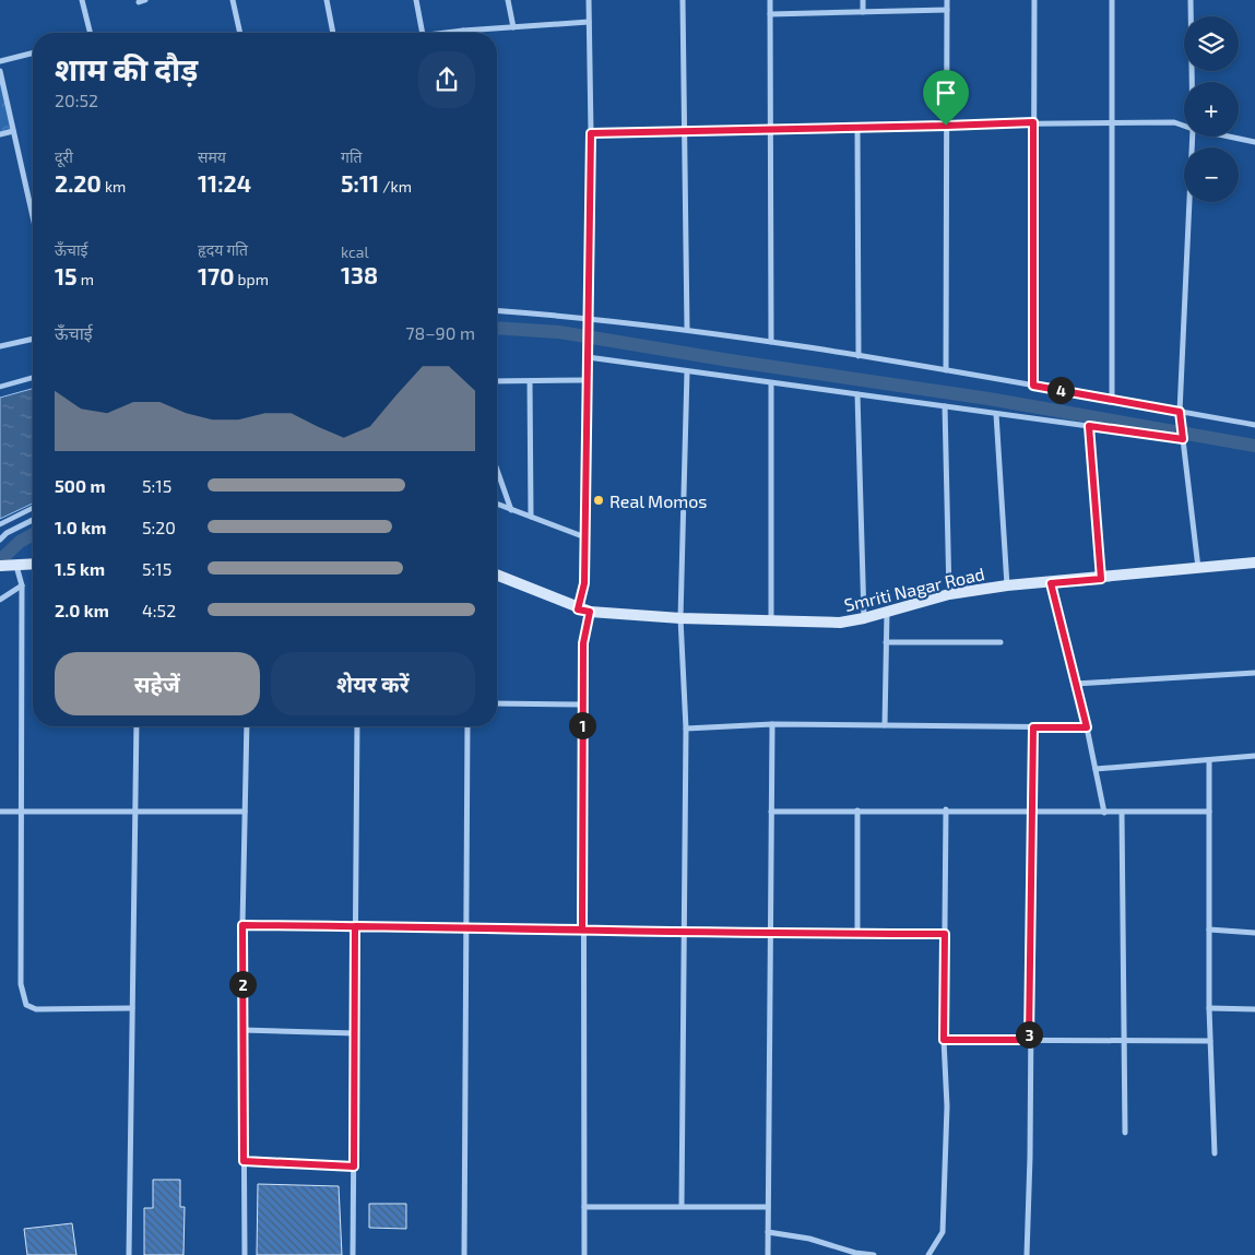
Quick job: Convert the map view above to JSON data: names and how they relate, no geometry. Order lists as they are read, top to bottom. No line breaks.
{"streets":{"main road":["Smriti Nagar Road"]},"places":["Real Momos"],"page":{"map_buttons":["+","−"],"heading":["शाम की दौड़","20:52"],"stats":[["दूरी","2.20 km"],["समय","11:24"],["गति","5:11 /km"],["ऊँचाई","15 m"],["हृदय गति","170 bpm"],["kcal","138"]],"chart":["ऊँचाई","78–90 m"],"pins":["4","1","2","3"],"list":[{"name":"500 m","note":"5:15"},{"name":"1.0 km","note":"5:20"},{"name":"1.5 km","note":"5:15"},{"name":"2.0 km","note":"4:52"}],"buttons":["सहेजें","शेयर करें"]}}
